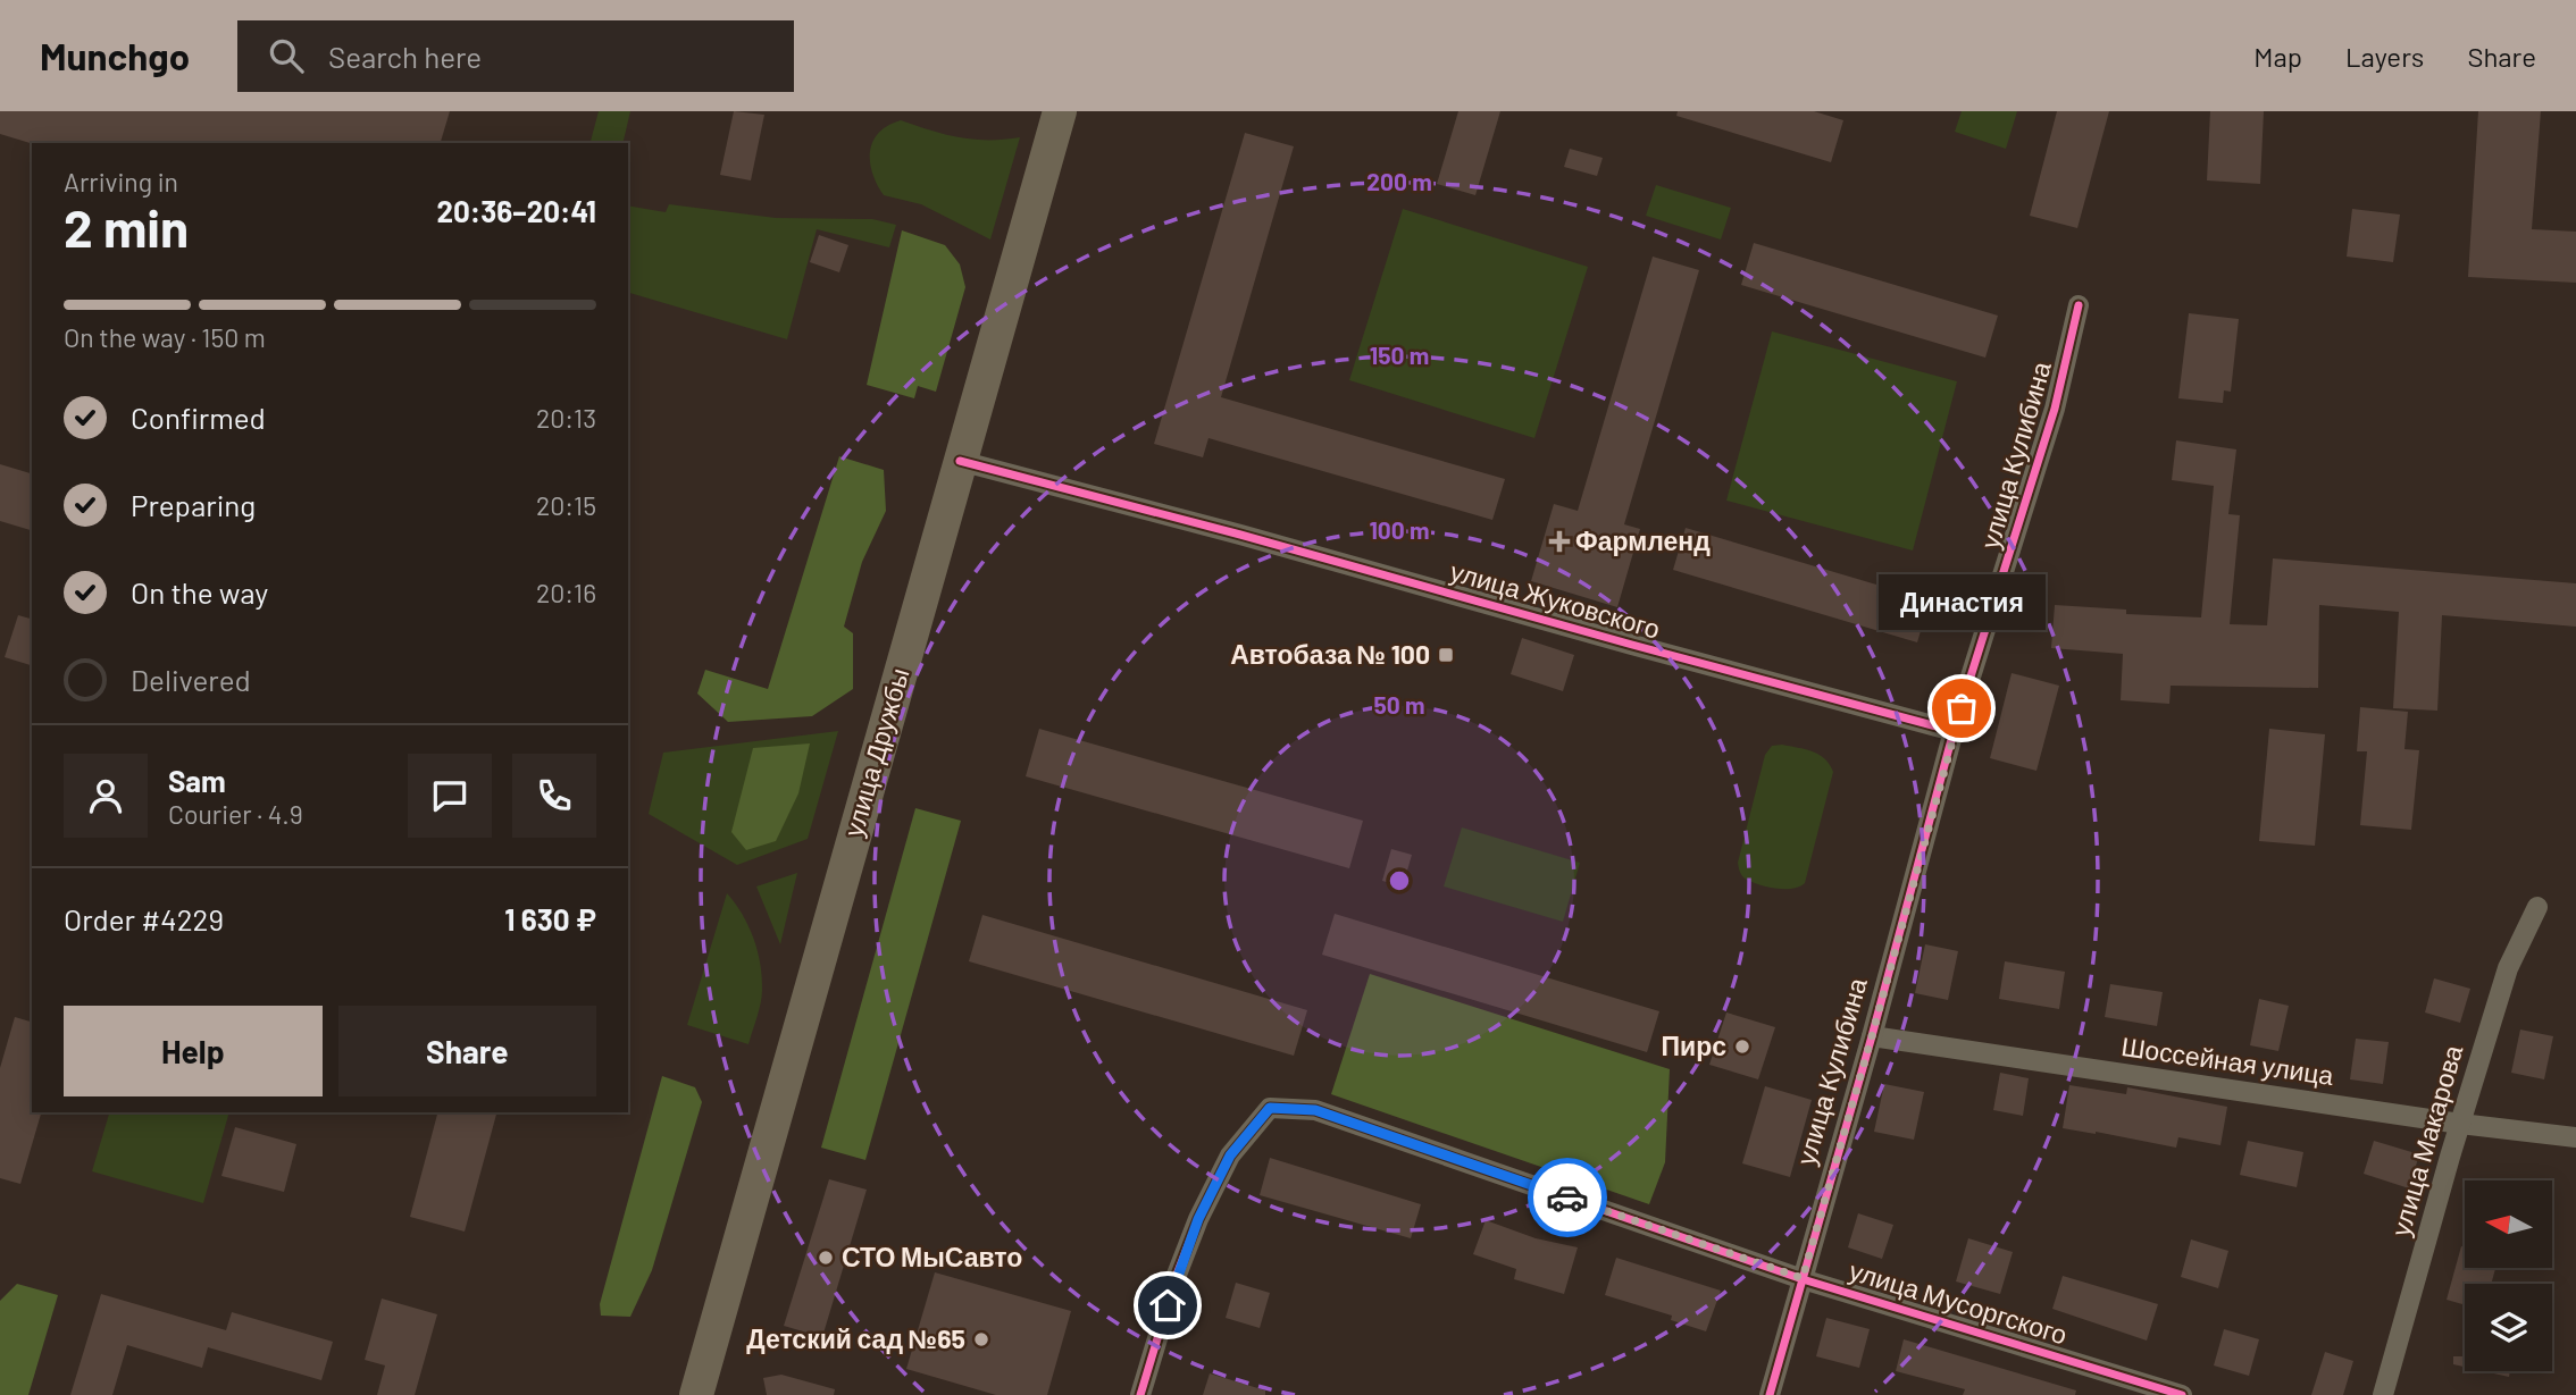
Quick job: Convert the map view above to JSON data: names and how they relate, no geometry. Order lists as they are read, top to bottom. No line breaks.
{"streets":{"main road":["улица Дружбы"],"street":["улица Кулибина","улица Жуковского","Шоссейная улица","улица Макарова","улица Мусоргского"]},"crossings":[["улица Кулибина","улица Жуковского"],["улица Кулибина","Шоссейная улица"],["улица Кулибина","улица Мусоргского"],["улица Жуковского","улица Дружбы"],["Шоссейная улица","улица Макарова"]],"places":{"health":["Фармленд"],"transit":["Автобаза № 100"],"other":["Династия","Пирс","СТО МыСавто","Детский сад №65"]},"north":"left","page":{"header":"Munchgo","search":"Search here","nav":["Map","Layers","Share"],"heading":["2 min","Arriving in","20:36–20:41"],"panel":["Sam","Courier · 4.9","Order #4229","1 630 ₽"],"bar":"On the way · 150 m","list":[["Confirmed","20:13"],["Preparing","20:15"],["On the way","20:16"],"Delivered"],"bubble":"Династия","buttons":["Help","Share"]},"rings":["200 m","150 m","100 m","50 m"]}
